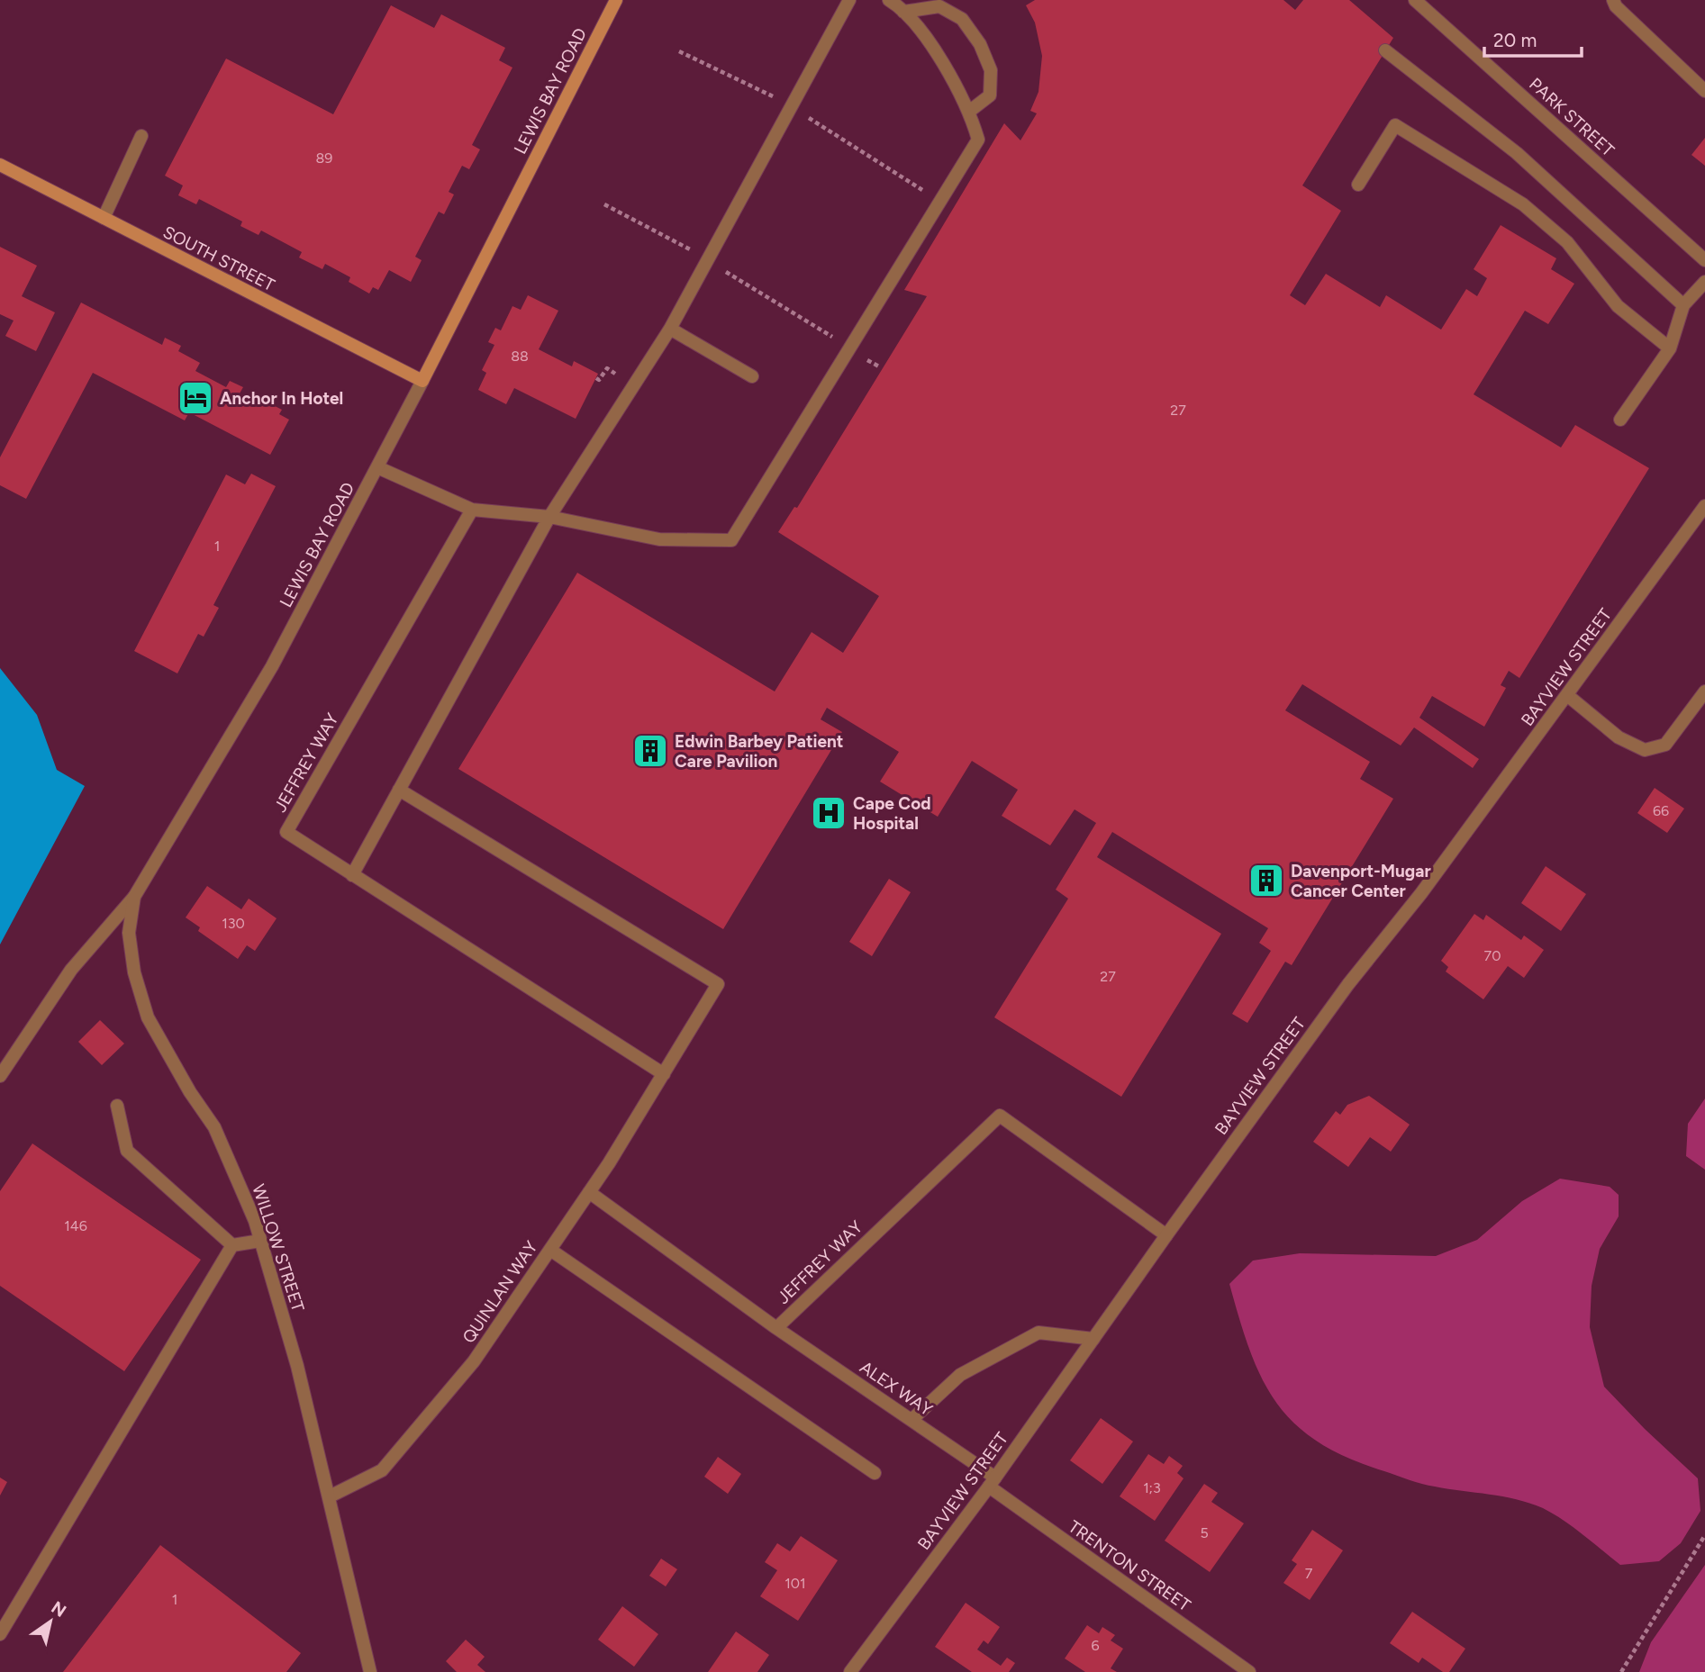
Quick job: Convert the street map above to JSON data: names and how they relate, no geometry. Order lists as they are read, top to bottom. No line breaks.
{"streets":{"main road":["LEWIS BAY ROAD","SOUTH STREET"],"street":["PARK STREET","BAYVIEW STREET","JEFFREY WAY","WILLOW STREET","QUINLAN WAY","ALEX WAY","TRENTON STREET"]},"crossings":[["LEWIS BAY ROAD","SOUTH STREET"],["LEWIS BAY ROAD","WILLOW STREET"],["BAYVIEW STREET","JEFFREY WAY"],["BAYVIEW STREET","ALEX WAY"],["BAYVIEW STREET","TRENTON STREET"],["JEFFREY WAY","QUINLAN WAY"],["JEFFREY WAY","ALEX WAY"],["WILLOW STREET","QUINLAN WAY"],["ALEX WAY","TRENTON STREET"]],"places":{"hotel":["Anchor In Hotel"],"building":["Edwin Barbey Patient Care Pavilion","Davenport-Mugar Cancer Center"],"hospital":["Cape Cod Hospital"]},"house_numbers":["89","88","27","1","66","130","70","27","146","1;3","5","7","101","1","6"],"scale_bar":"20 m","north":"top right"}
